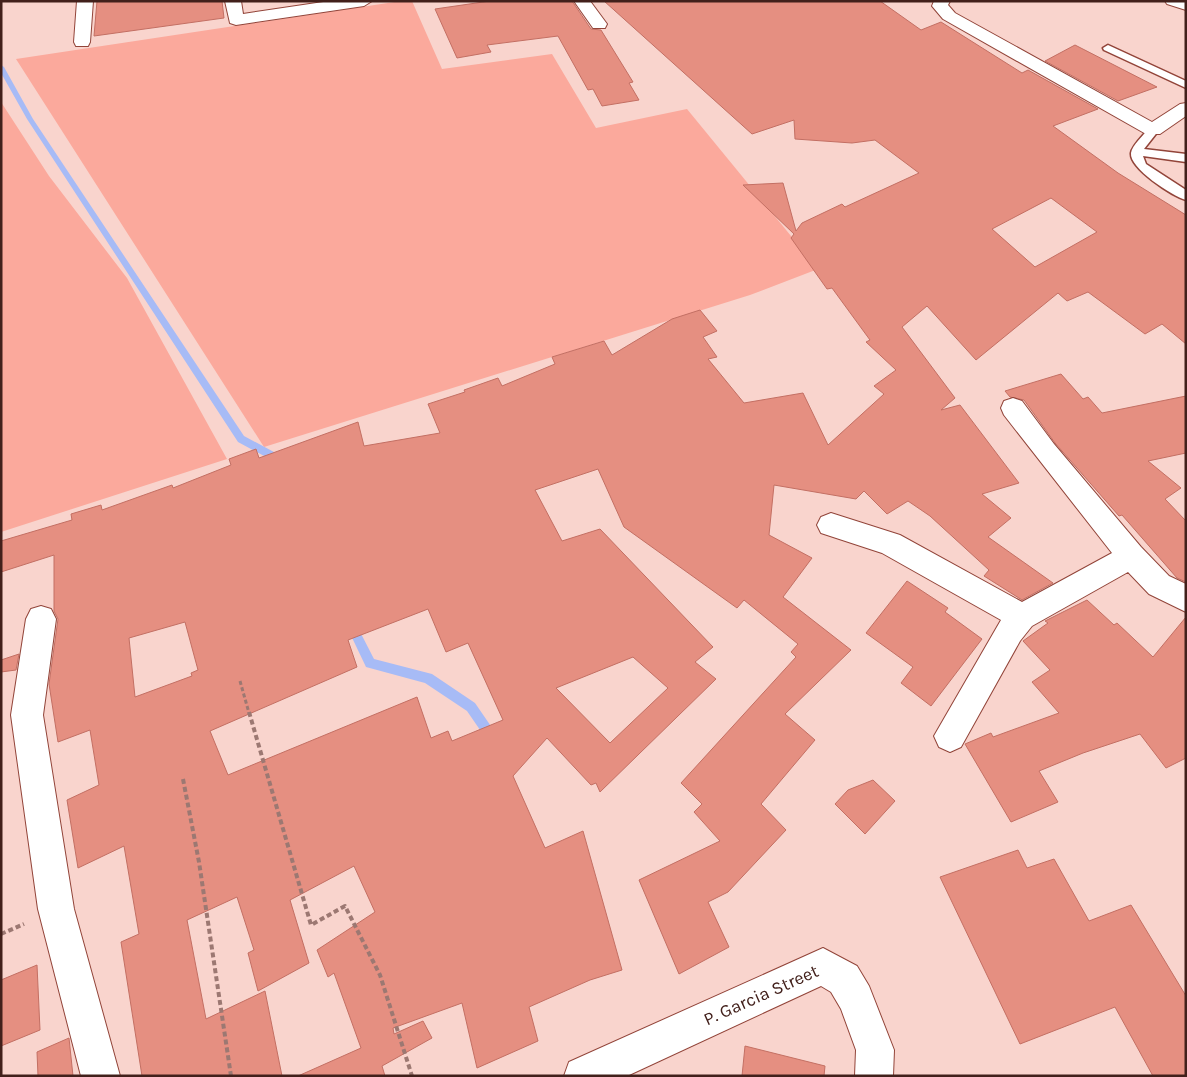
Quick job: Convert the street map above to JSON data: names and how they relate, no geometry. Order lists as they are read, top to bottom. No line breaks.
{"streets":{"street":["P. Garcia Street"]}}
